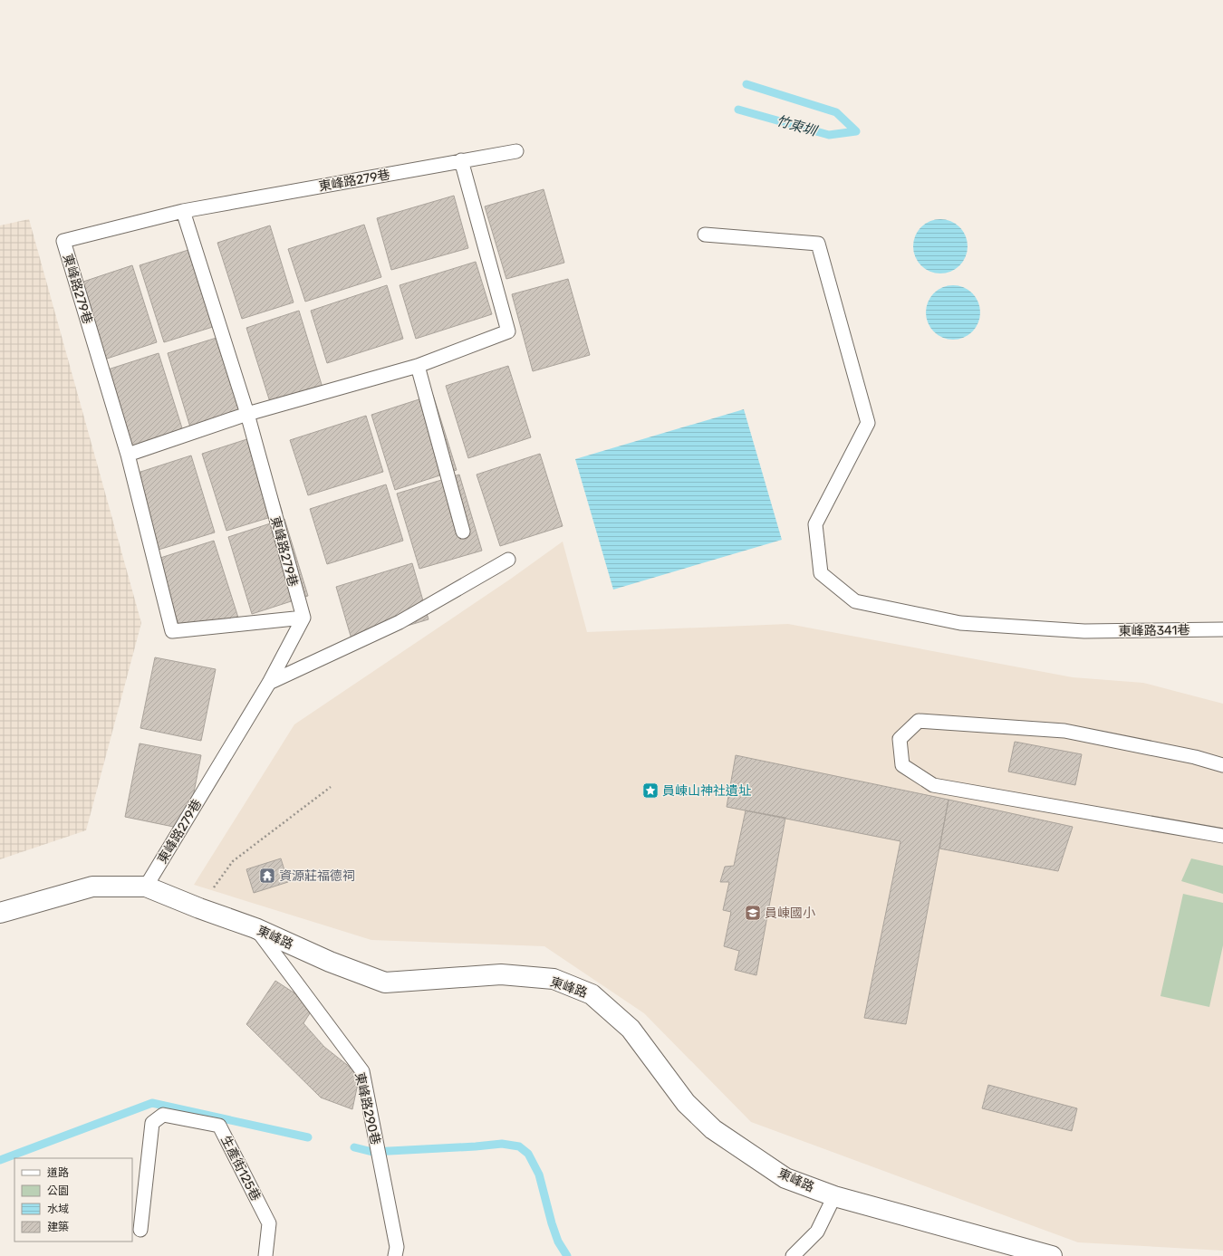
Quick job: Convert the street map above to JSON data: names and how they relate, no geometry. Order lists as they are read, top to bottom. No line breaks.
{"streets":{"main road":["東峰路"],"lane":["東峰路279巷","東峰路341巷","東峰路290巷","生產街125巷"]},"crossings":[["東峰路279巷","東峰路"],["東峰路","東峰路290巷"]],"water":["竹東圳"],"places":{"place":["員崠山神社遺址"],"temple":["資源莊福德祠"],"school or university":["員崠國小"]},"legend":["道路","公園","水域","建築"]}
